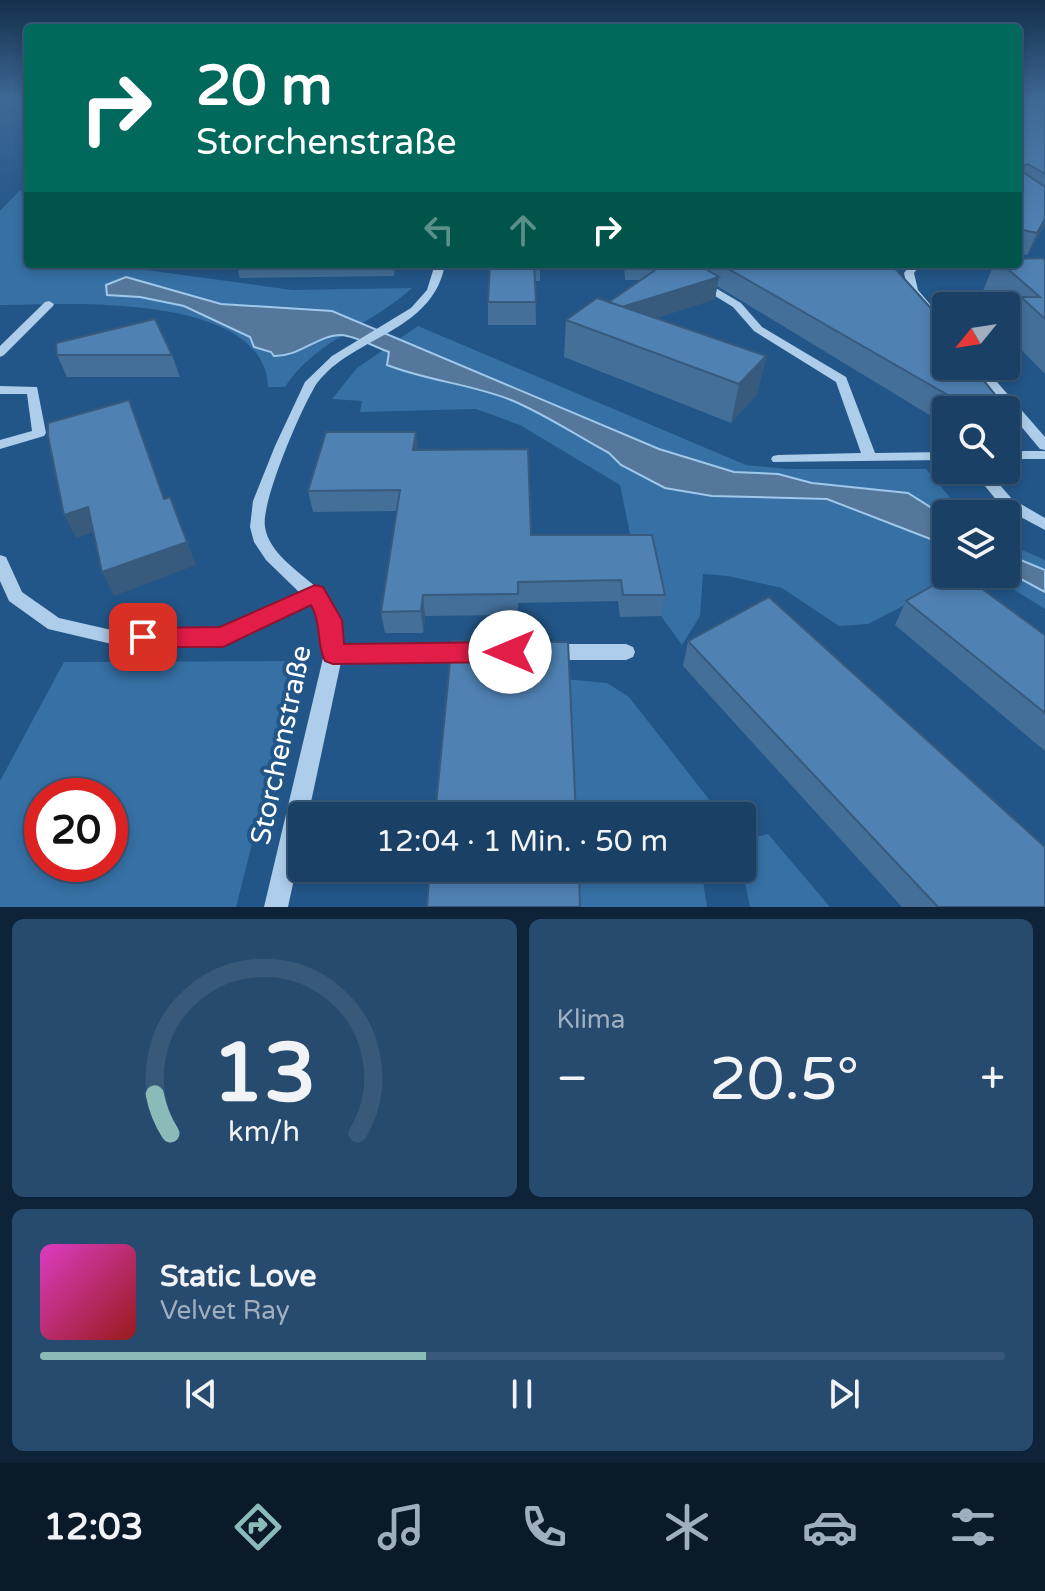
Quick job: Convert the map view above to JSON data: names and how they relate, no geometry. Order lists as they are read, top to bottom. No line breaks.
{"streets":{"street":["Storchenstraße"]},"north":"bottom left","page":{"turn":["20 m","Storchenstraße"],"limit":"20","trip":"12:04 · 1 Min. · 50 m","tile":"Klima","heat":["−","20.5°","+"],"song":["Static Love","Velvet Ray"],"tabs":"12:03","gauge":["13","km/h"]}}
